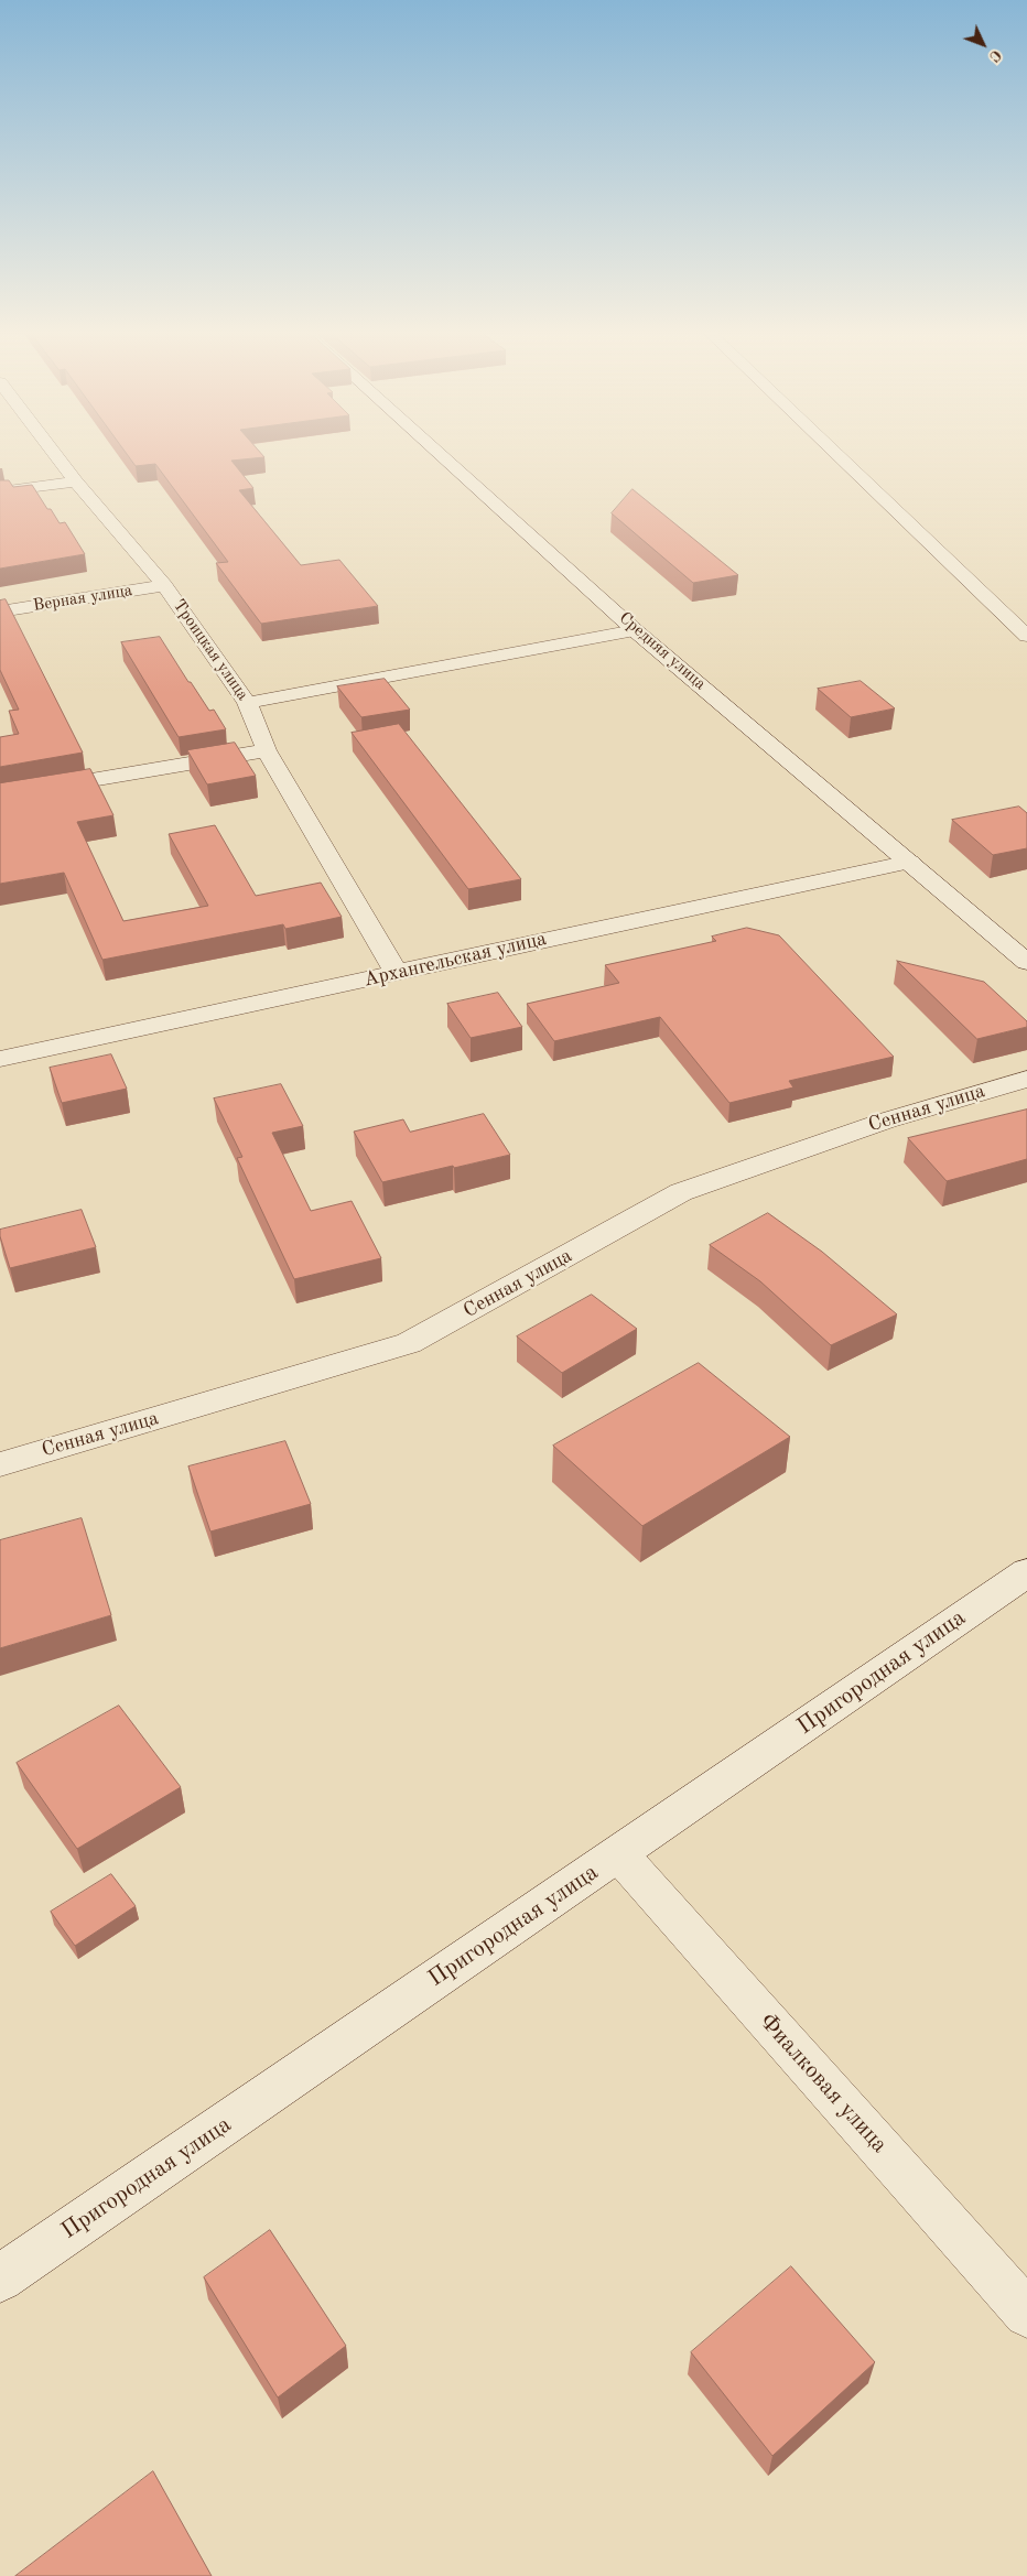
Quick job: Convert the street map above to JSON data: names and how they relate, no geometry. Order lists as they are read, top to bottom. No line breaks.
{"streets":{"street":["Верная улица","Троицкая улица","Средняя улица","Архангельская улица","Сенная улица","Пригородная улица","Фиалковая улица"]},"crossings":[["Верная улица","Троицкая улица"],["Троицкая улица","Архангельская улица"],["Средняя улица","Архангельская улица"],["Пригородная улица","Фиалковая улица"]],"north":"bottom right"}
